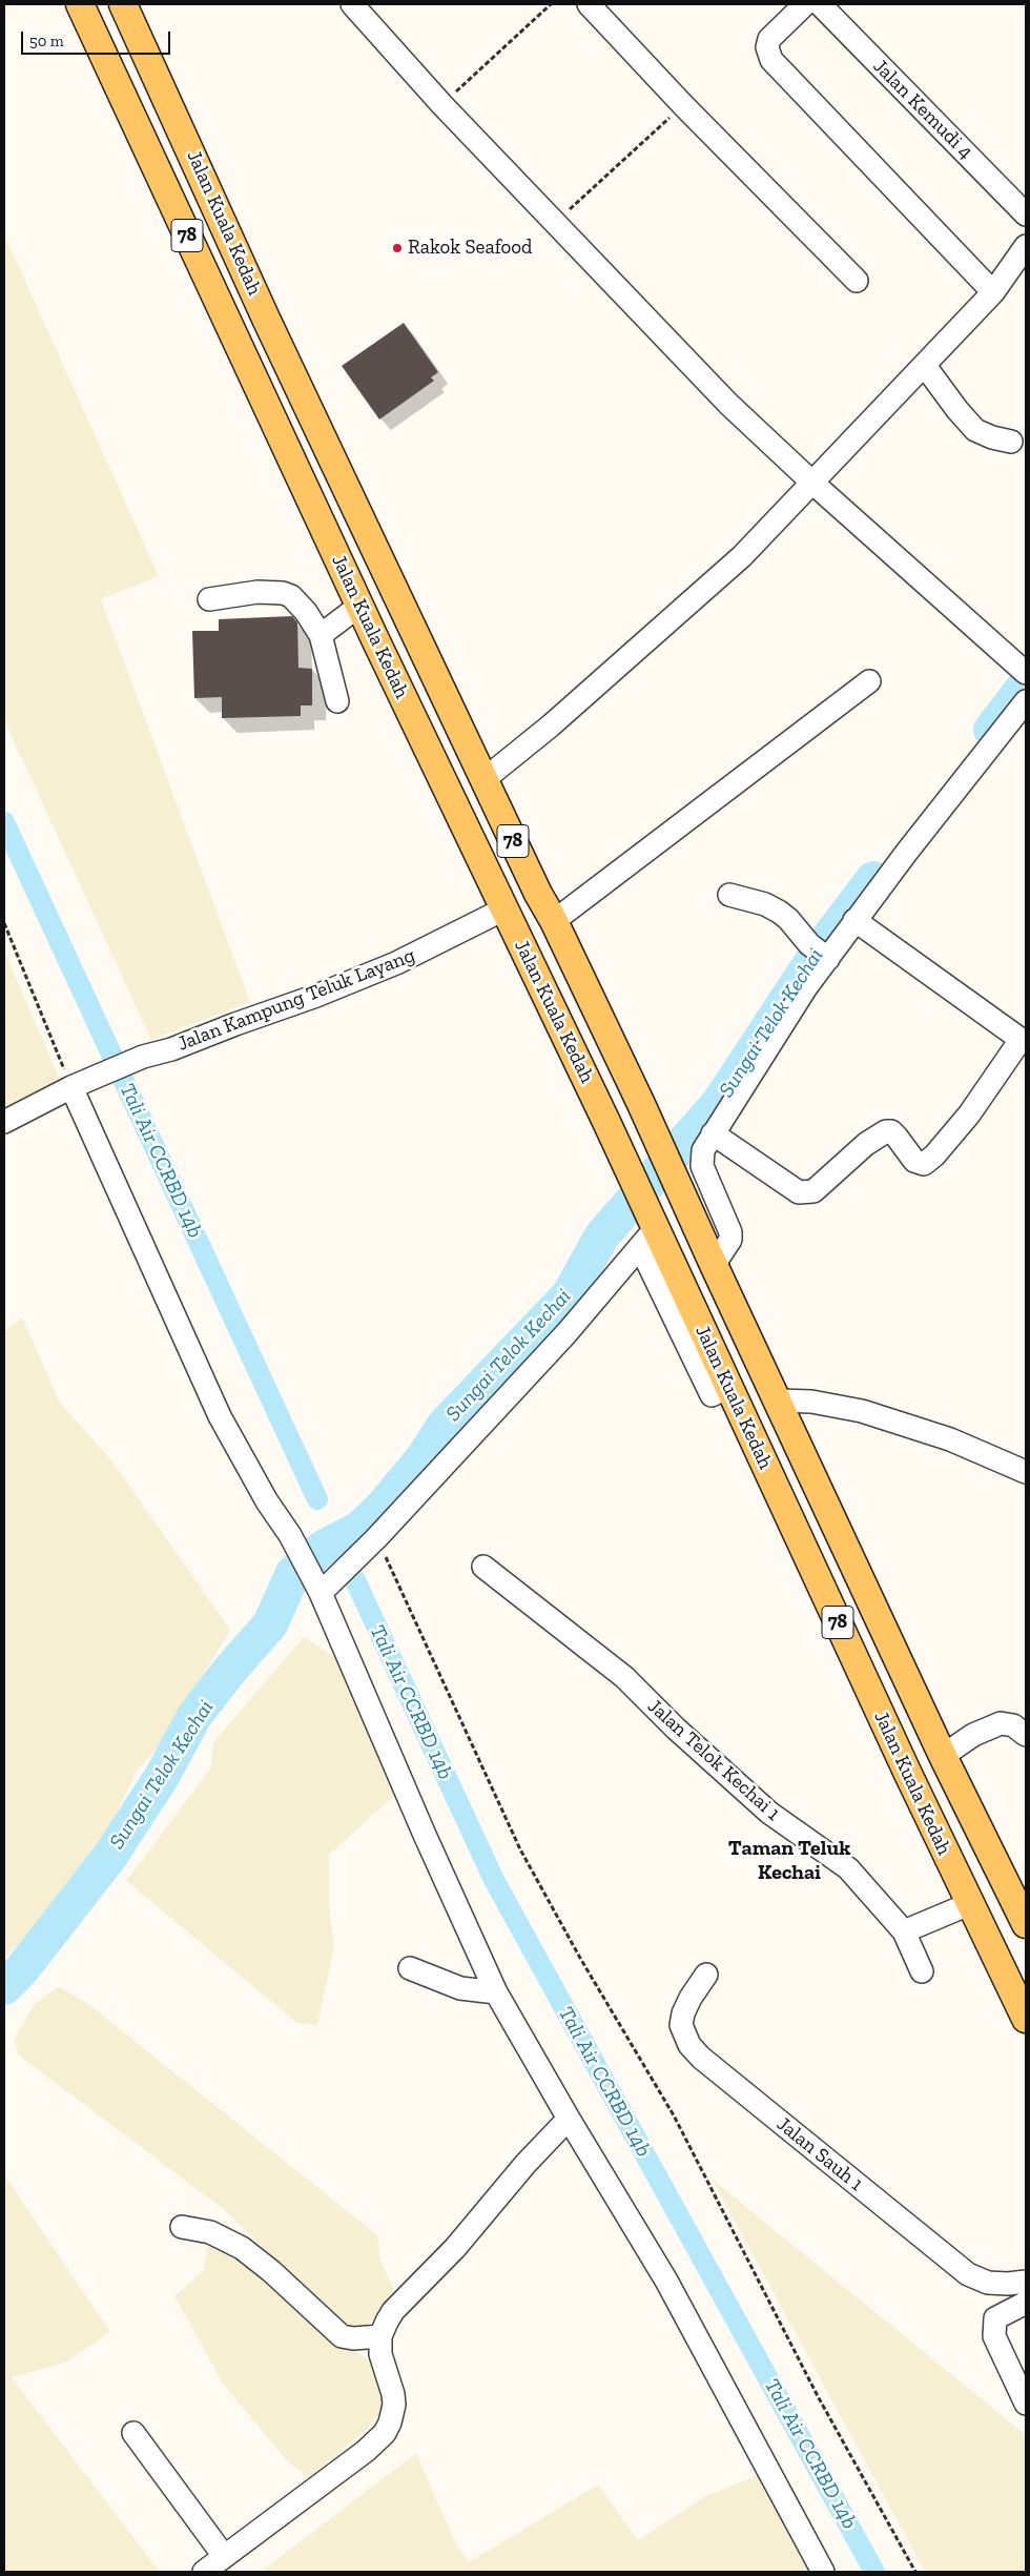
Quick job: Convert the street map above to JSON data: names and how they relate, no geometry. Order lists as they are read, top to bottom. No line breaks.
{"streets":{"main road":["Jalan Kuala Kedah","78"],"street":["Jalan Kemudi 4","Jalan Kampung Teluk Layang","Jalan Telok Kechai 1","Jalan Sauh 1"]},"crossings":[["Jalan Kuala Kedah","Jalan Kampung Teluk Layang"]],"districts":["Taman Teluk Kechai"],"water":["Sungai Telok Kechai","Tali Air CCRBD 14b"],"places":["Rakok Seafood"],"scale_bar":"50 m"}
